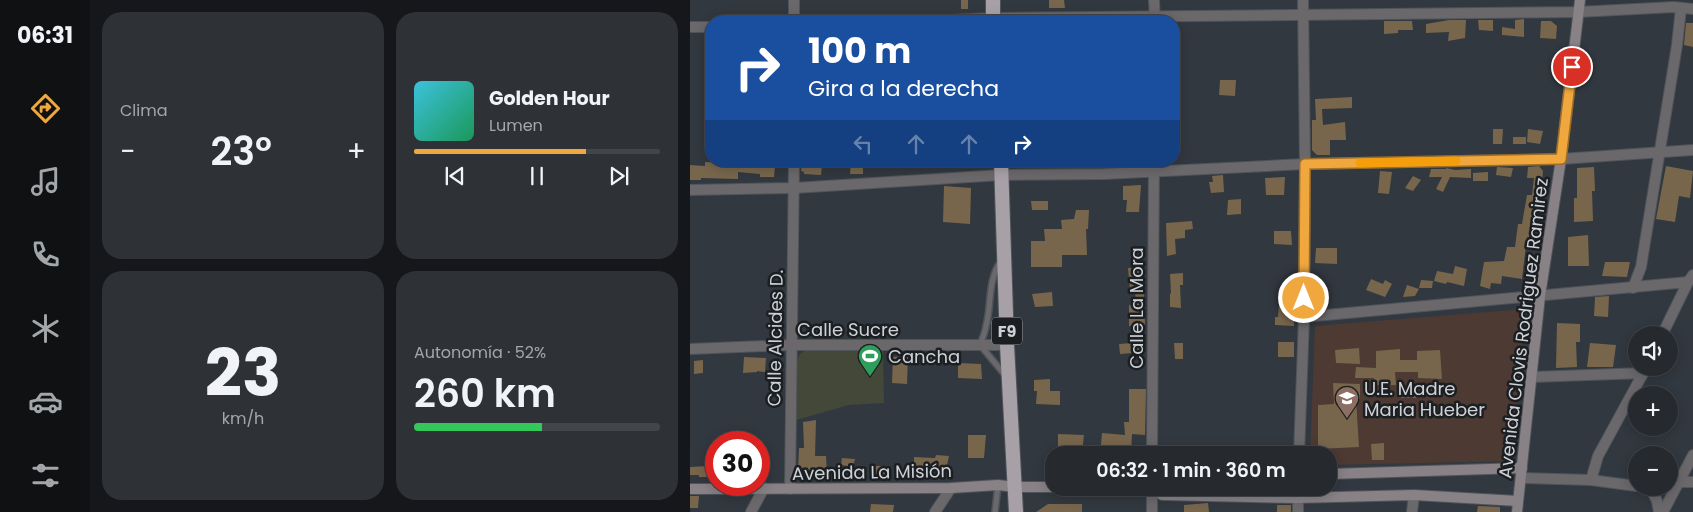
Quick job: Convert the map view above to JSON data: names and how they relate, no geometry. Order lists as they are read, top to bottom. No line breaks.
{"streets":{"highway":["F9"],"main road":["Avenida Clovis Rodriguez Ramirez","Avenida La Misión"],"street":["Calle La Mora","Calle Sucre","Calle Alcides D."]},"crossings":[["Calle Sucre","F9"],["Calle Sucre","Calle Alcides D."],["F9","Avenida La Misión"],["Calle Alcides D.","Avenida La Misión"]],"places":{"sports":["Cancha"],"school or university":["U.E. Madre Maria Hueber"]},"page":{"tabs":"06:31","tile":["Clima",["23","km/h"],["Autonomía · 52%","260 km"]],"turn":["100 m","Gira a la derecha"],"song":["Golden Hour","Lumen"],"heat":["−","23°","+"],"map_buttons":["+","−"],"limit":"30","trip":"06:32 · 1 min · 360 m"}}
